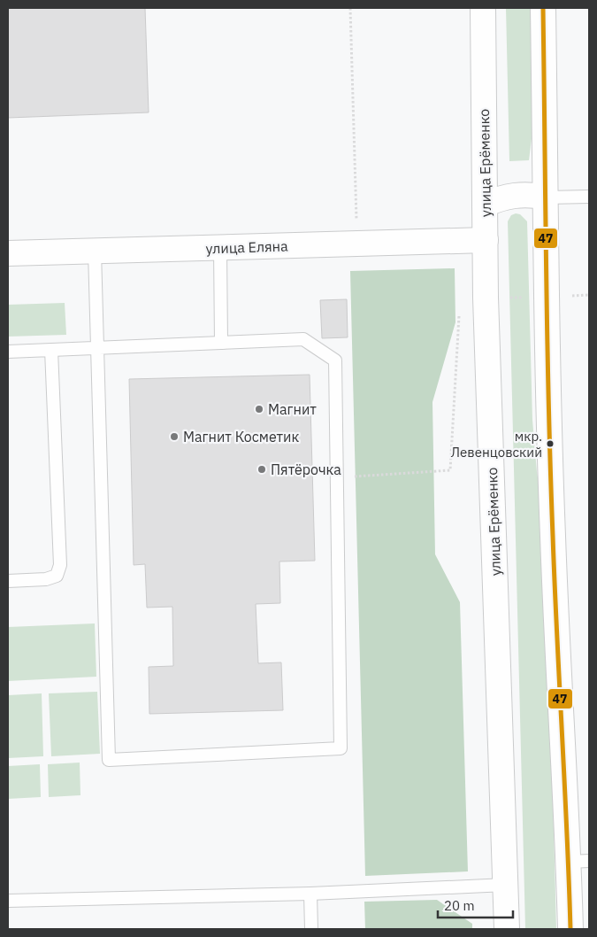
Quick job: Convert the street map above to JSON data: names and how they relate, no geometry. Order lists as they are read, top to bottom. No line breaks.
{"streets":{"street":["улица Ерёменко","улица Еляна"]},"crossings":[["улица Ерёменко","улица Еляна"]],"places":["Магнит","Магнит Косметик","мкр. Левенцовский","Пятёрочка"],"lines":["transit line 47"],"scale_bar":"20 m"}
